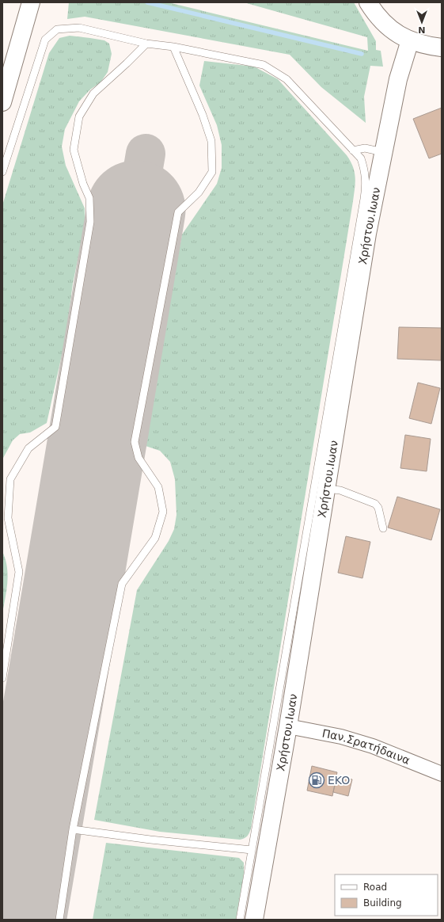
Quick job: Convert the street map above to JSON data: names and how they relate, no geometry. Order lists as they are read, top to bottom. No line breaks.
{"streets":{"street":["Χρήστου.Ιωαν","Παν.Σρατήδαινα"]},"crossings":[["Χρήστου.Ιωαν","Παν.Σρατήδαινα"]],"places":{"fuel station":["EKO"]},"legend":["Road","Building"],"north":"bottom"}
